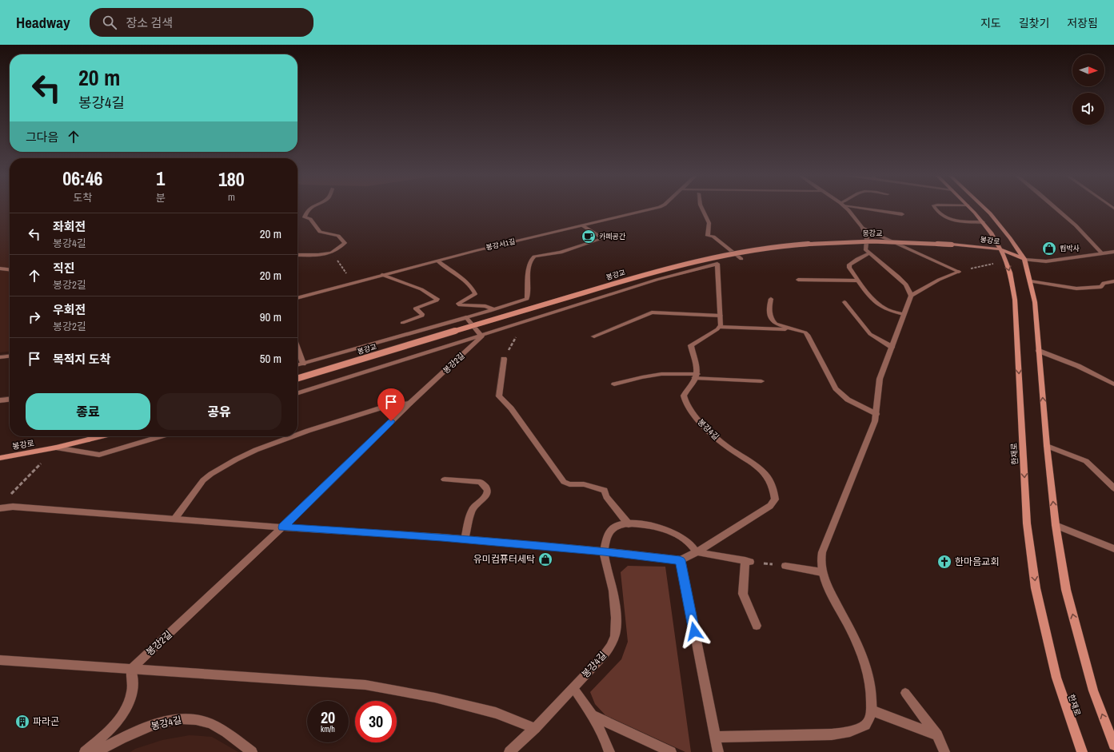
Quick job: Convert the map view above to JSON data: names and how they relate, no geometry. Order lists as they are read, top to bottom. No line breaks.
{"streets":{"street":["봉강교","봉강로","봉강서1길","봉강2길","봉강4길","한재로"]},"crossings":[["봉강교","봉강로"],["봉강로","한재로"]],"places":{"cafe":["카페공간"],"shop":["컴박사","유미컴퓨터세탁"],"church":["한마음교회"],"building":["파라곤"]},"north":"right","page":{"header":"Headway","search":"장소 검색","nav":["지도","길찾기","저장됨"],"turn":["20 m","봉강4길"],"then":"그다음","eta":["06:46","도착","1","분","180","m"],"list":[{"name":"좌회전","note":"봉강4길","value":"20 m"},{"name":"직진","note":"봉강2길","value":"20 m"},{"name":"우회전","note":"봉강2길","value":"90 m"},{"name":"목적지 도착","value":"50 m"}],"buttons":["종료","공유"],"speed":"20 km/h","limit":"30"}}
